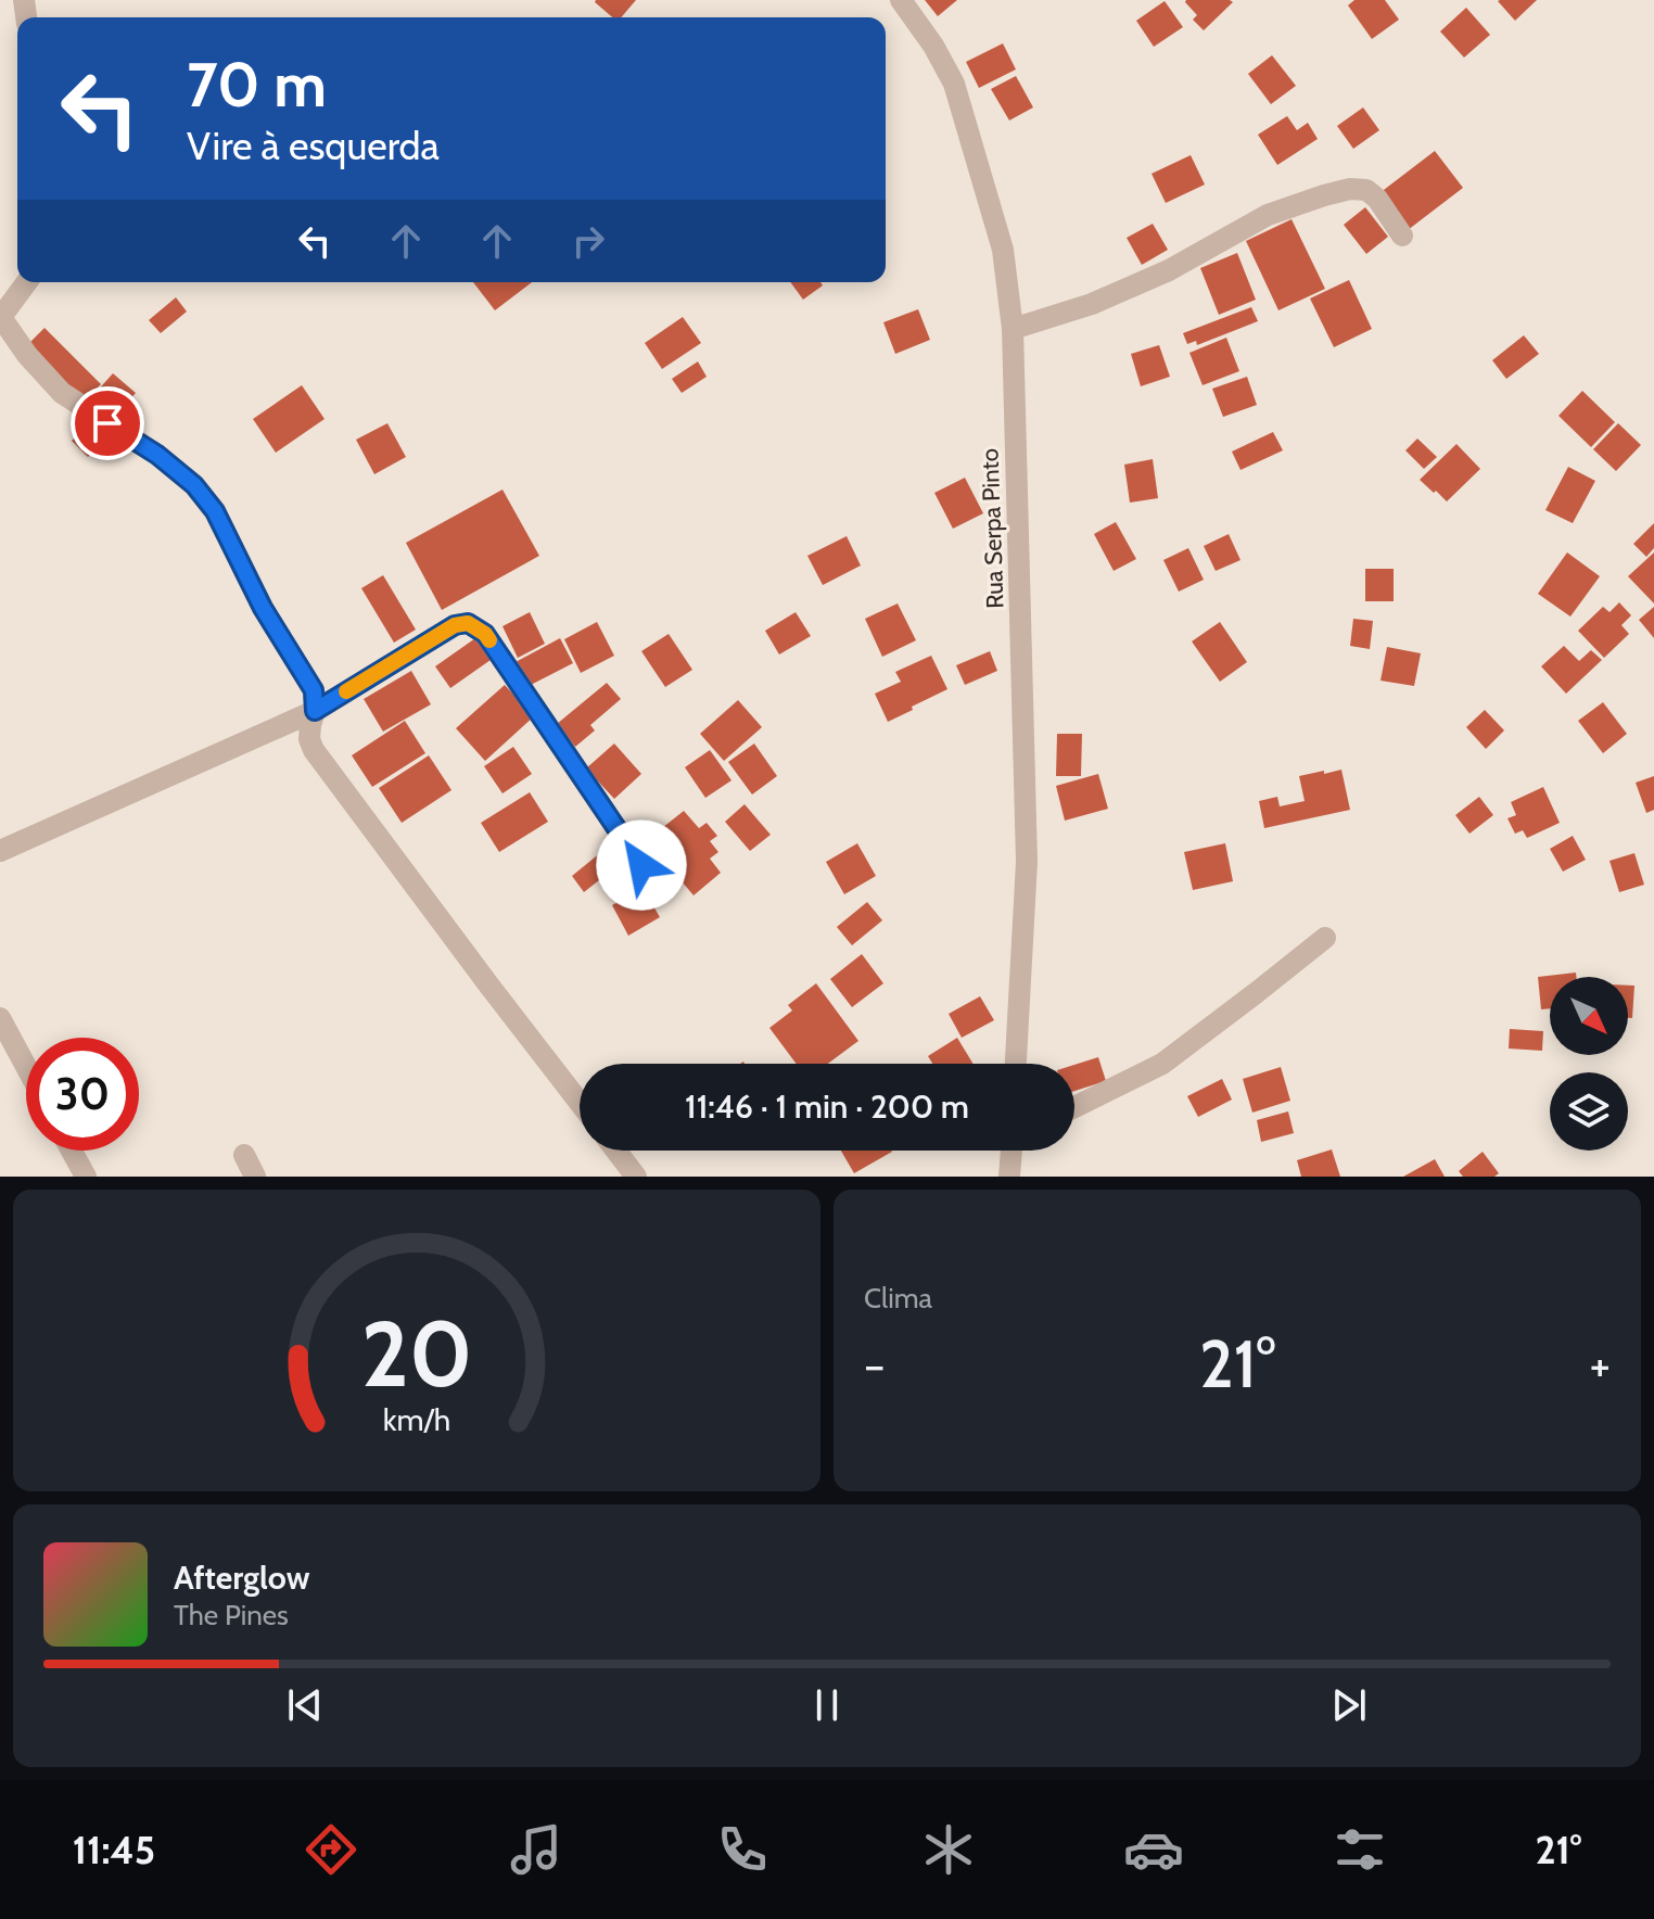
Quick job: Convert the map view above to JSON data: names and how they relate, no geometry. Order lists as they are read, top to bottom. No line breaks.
{"streets":{"street":["Rua Serpa Pinto"]},"north":"bottom right","page":{"turn":["70 m","Vire à esquerda"],"limit":"30","trip":"11:46 · 1 min · 200 m","tile":"Clima","heat":["−","21°","+"],"song":["Afterglow","The Pines"],"tabs":["11:45","21°"],"gauge":["20","km/h"]}}
